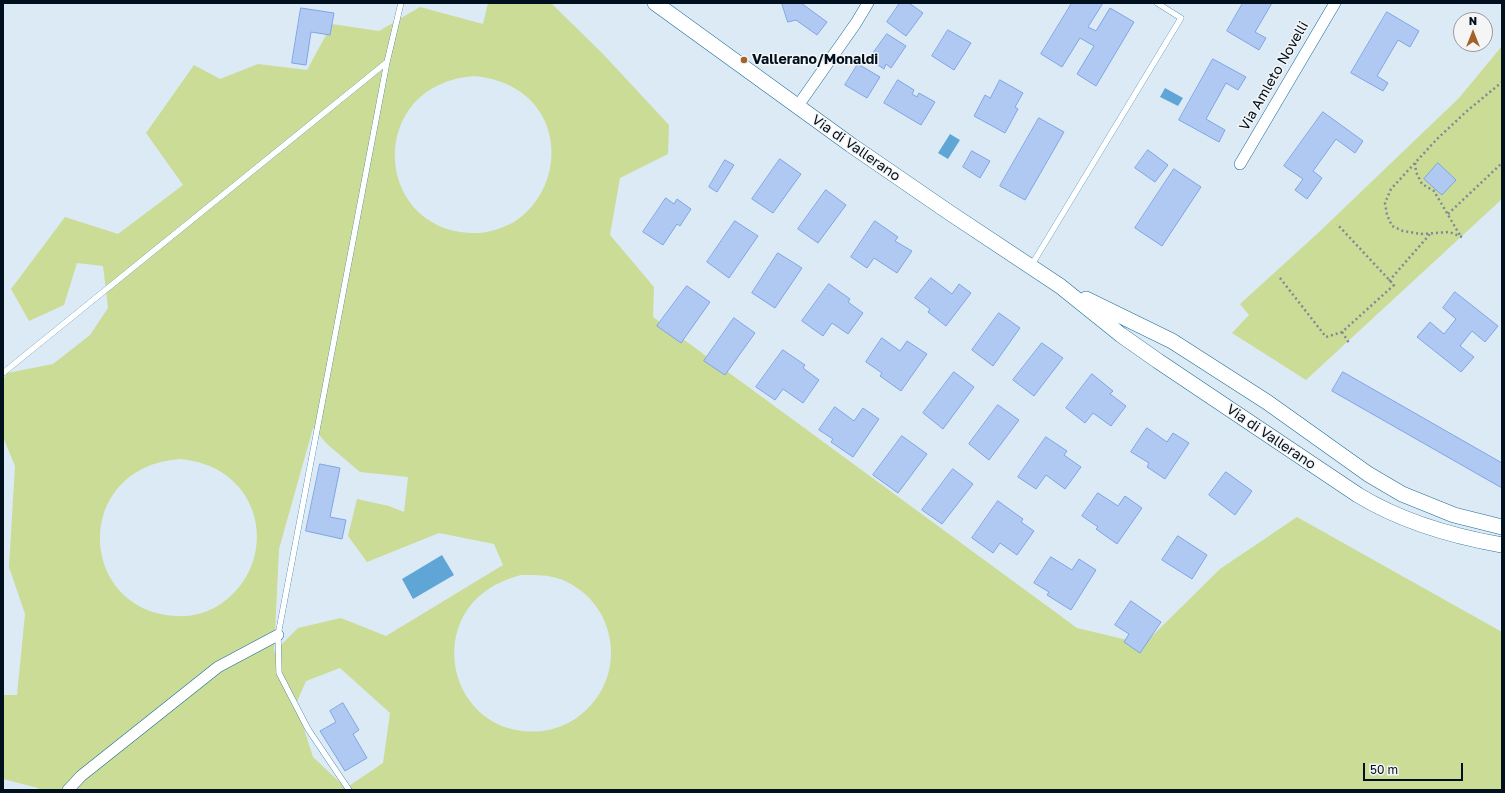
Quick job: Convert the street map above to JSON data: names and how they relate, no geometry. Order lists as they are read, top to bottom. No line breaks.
{"streets":{"street":["Via Amleto Novelli","Via di Vallerano"]},"places":["Vallerano/Monaldi"],"scale_bar":"50 m","north":"top"}
